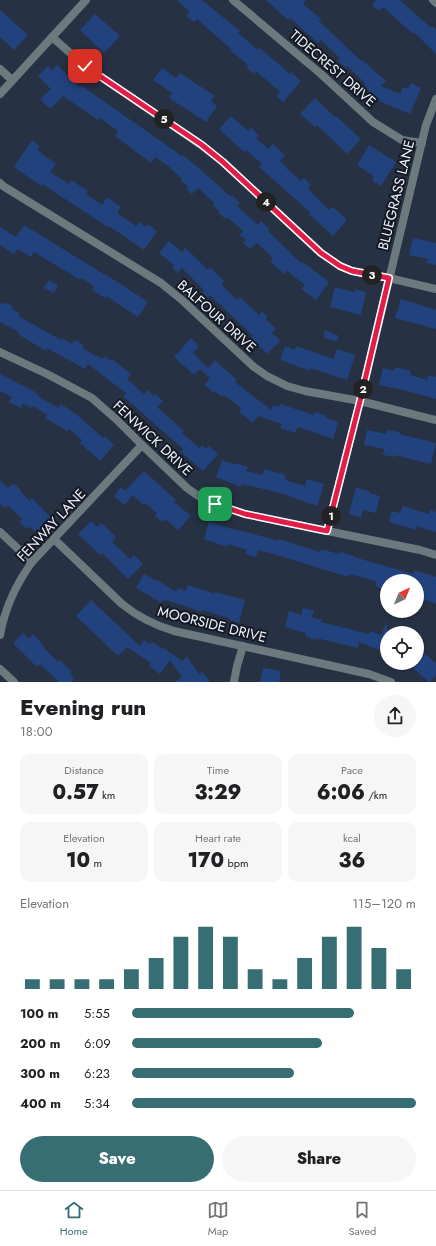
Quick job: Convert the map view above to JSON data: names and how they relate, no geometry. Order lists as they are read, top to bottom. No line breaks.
{"streets":{"street":["TIDECREST DRIVE","BLUEGRASS LANE","BALFOUR DRIVE","FENWICK DRIVE","FENWAY LANE","MOORSIDE DRIVE"]},"crossings":[["TIDECREST DRIVE","BLUEGRASS LANE"],["BLUEGRASS LANE","BALFOUR DRIVE"],["BLUEGRASS LANE","FENWICK DRIVE"],["FENWICK DRIVE","FENWAY LANE"],["FENWAY LANE","MOORSIDE DRIVE"]],"north":"top right","page":{"pins":["5","4","3","2","1"],"heading":["Evening run","18:00"],"stats":[["Distance","0.57 km"],["Time","3:29"],["Pace","6:06 /km"],["Elevation","10 m"],["Heart rate","170 bpm"],["kcal","36"]],"chart":["Elevation","115–120 m"],"list":[{"name":"100 m","note":"5:55"},{"name":"200 m","note":"6:09"},{"name":"300 m","note":"6:23"},{"name":"400 m","note":"5:34"}],"buttons":["Save","Share"],"tabs":["Home","Map","Saved"]}}
